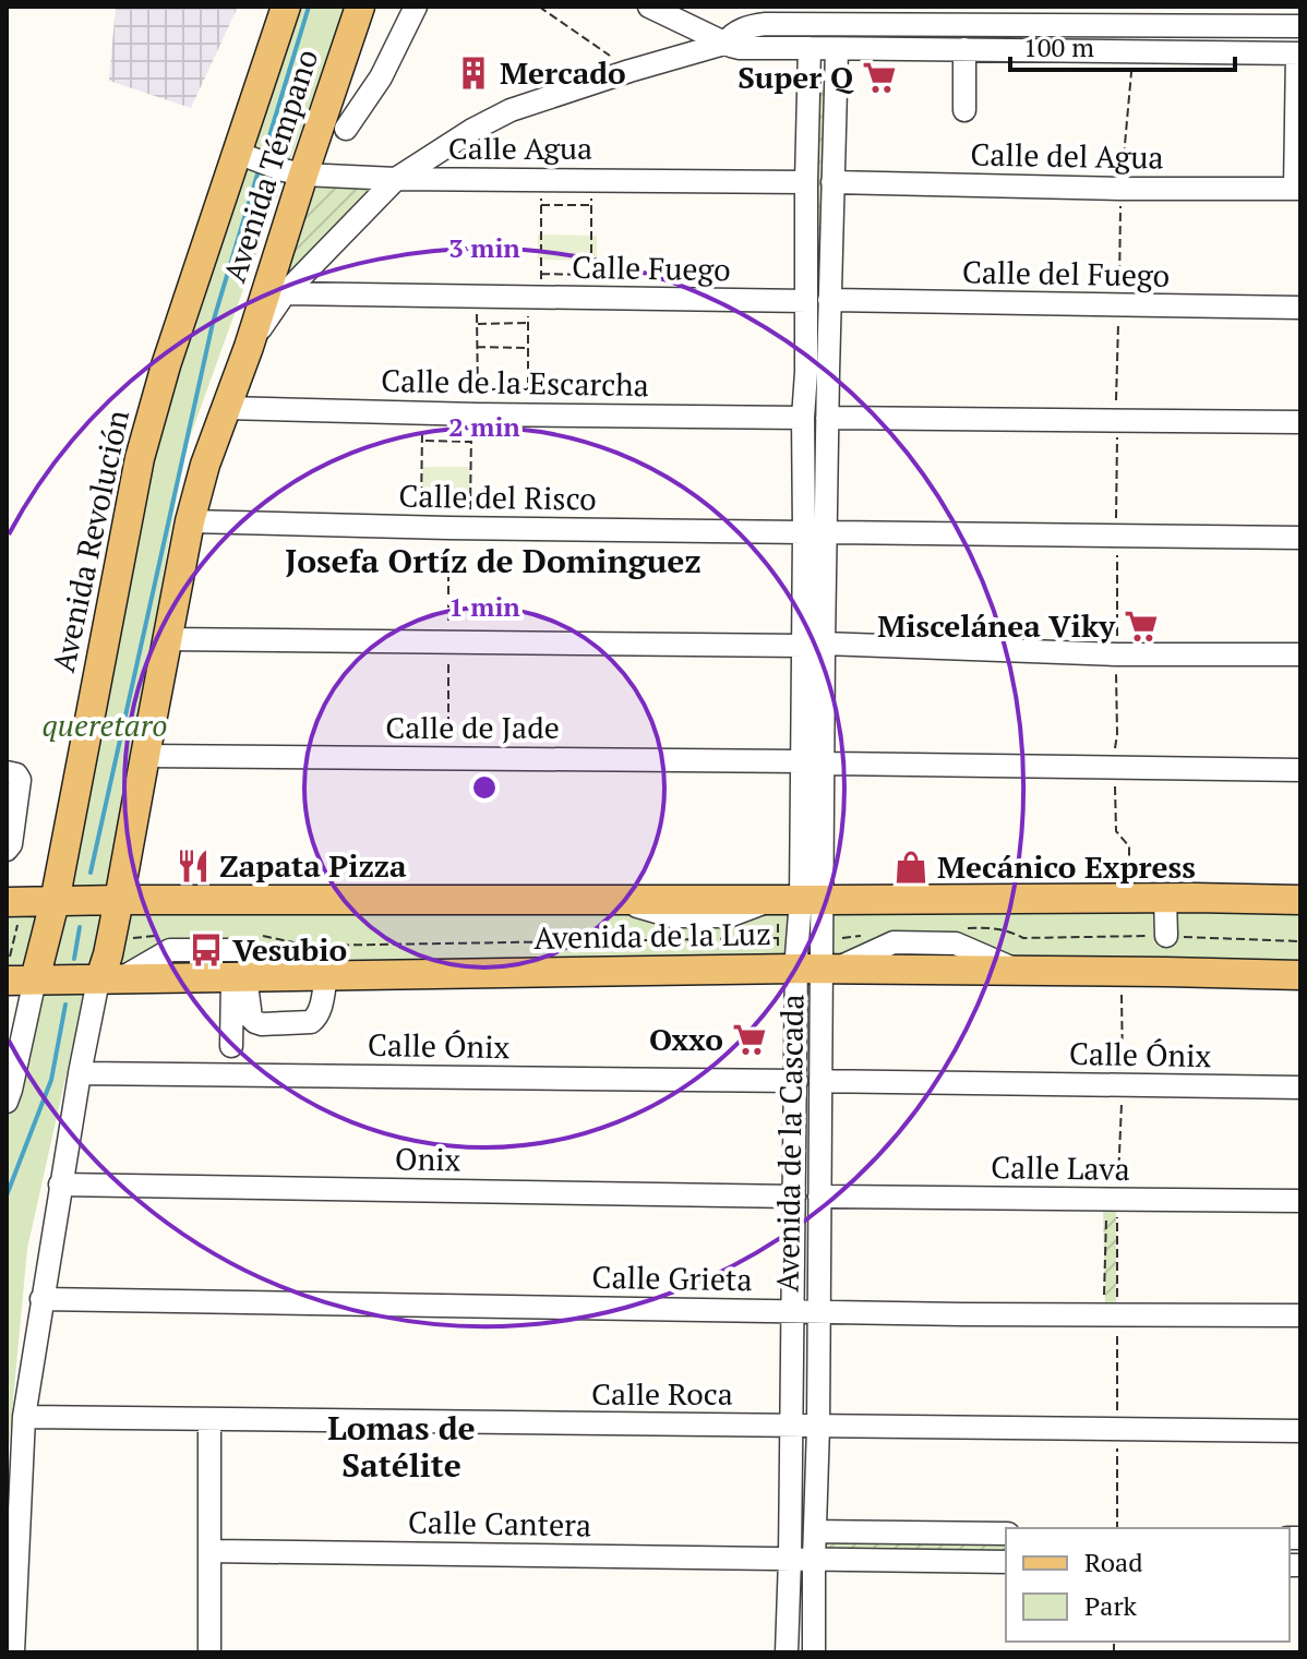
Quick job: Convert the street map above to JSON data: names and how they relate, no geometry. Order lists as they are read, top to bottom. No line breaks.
{"streets":{"main road":["Avenida Témpano","Avenida Revolución","Avenida de la Luz"],"street":["Calle Agua","Calle del Agua","Calle Fuego","Calle del Fuego","Calle de la Escarcha","Calle del Risco","Calle de Jade","Calle Ónix","Avenida de la Cascada","Onix","Calle Lava","Calle Grieta","Calle Roca","Calle Cantera"]},"crossings":[["Calle Agua","Avenida Témpano"],["Calle Agua","Avenida Revolución"],["Calle Agua","Avenida de la Cascada"],["Calle del Agua","Avenida de la Cascada"],["Avenida Témpano","Calle de la Escarcha"],["Avenida Témpano","Calle del Risco"],["Avenida Témpano","Calle de Jade"],["Avenida Témpano","Avenida de la Luz"],["Calle Fuego","Avenida de la Cascada"],["Calle del Fuego","Avenida de la Cascada"],["Calle de la Escarcha","Avenida de la Cascada"],["Calle del Risco","Avenida de la Cascada"],["Avenida Revolución","Avenida de la Luz"],["Calle de Jade","Avenida de la Cascada"],["Avenida de la Luz","Avenida de la Cascada"],["Calle Ónix","Avenida de la Cascada"],["Avenida de la Cascada","Onix"],["Avenida de la Cascada","Calle Lava"],["Avenida de la Cascada","Calle Grieta"],["Avenida de la Cascada","Calle Roca"],["Avenida de la Cascada","Calle Cantera"]],"districts":["Josefa Ortíz de Dominguez","Lomas de Satélite"],"parks":["queretaro"],"places":{"building":["Mercado"],"supermarket":["Super Q","Miscelánea Viky","Oxxo"],"restaurant":["Zapata Pizza"],"shop":["Mecánico Express"],"bus stop":["Vesubio"]},"legend":["Road","Park"],"scale_bar":"100 m","rings":["3 min","2 min","1 min"]}
